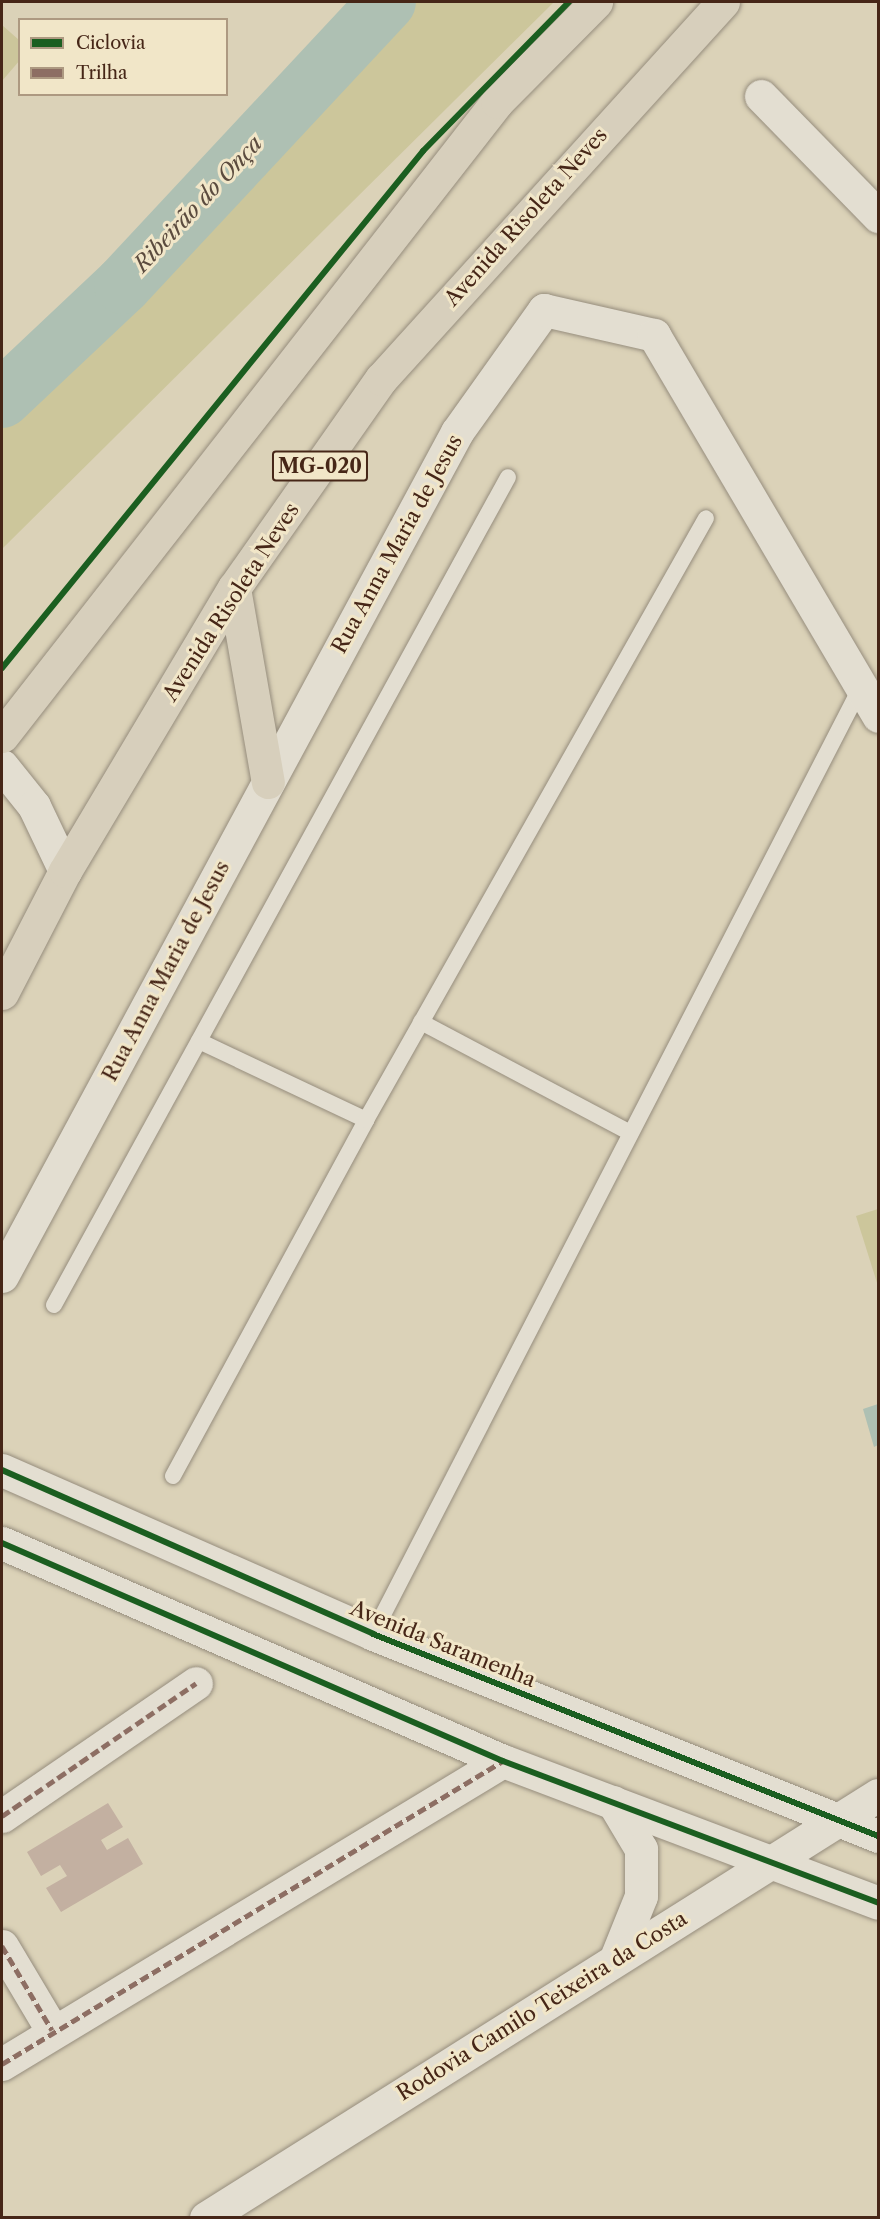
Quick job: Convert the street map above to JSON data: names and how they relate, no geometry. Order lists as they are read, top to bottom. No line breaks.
{"streets":{"highway":["Avenida Risoleta Neves","MG-020"],"street":["Rua Anna Maria de Jesus","Avenida Saramenha","Rodovia Camilo Teixeira da Costa"]},"crossings":[["Avenida Saramenha","Rodovia Camilo Teixeira da Costa"]],"water":["Ribeirão do Onça"],"legend":["Ciclovia","Trilha"]}
